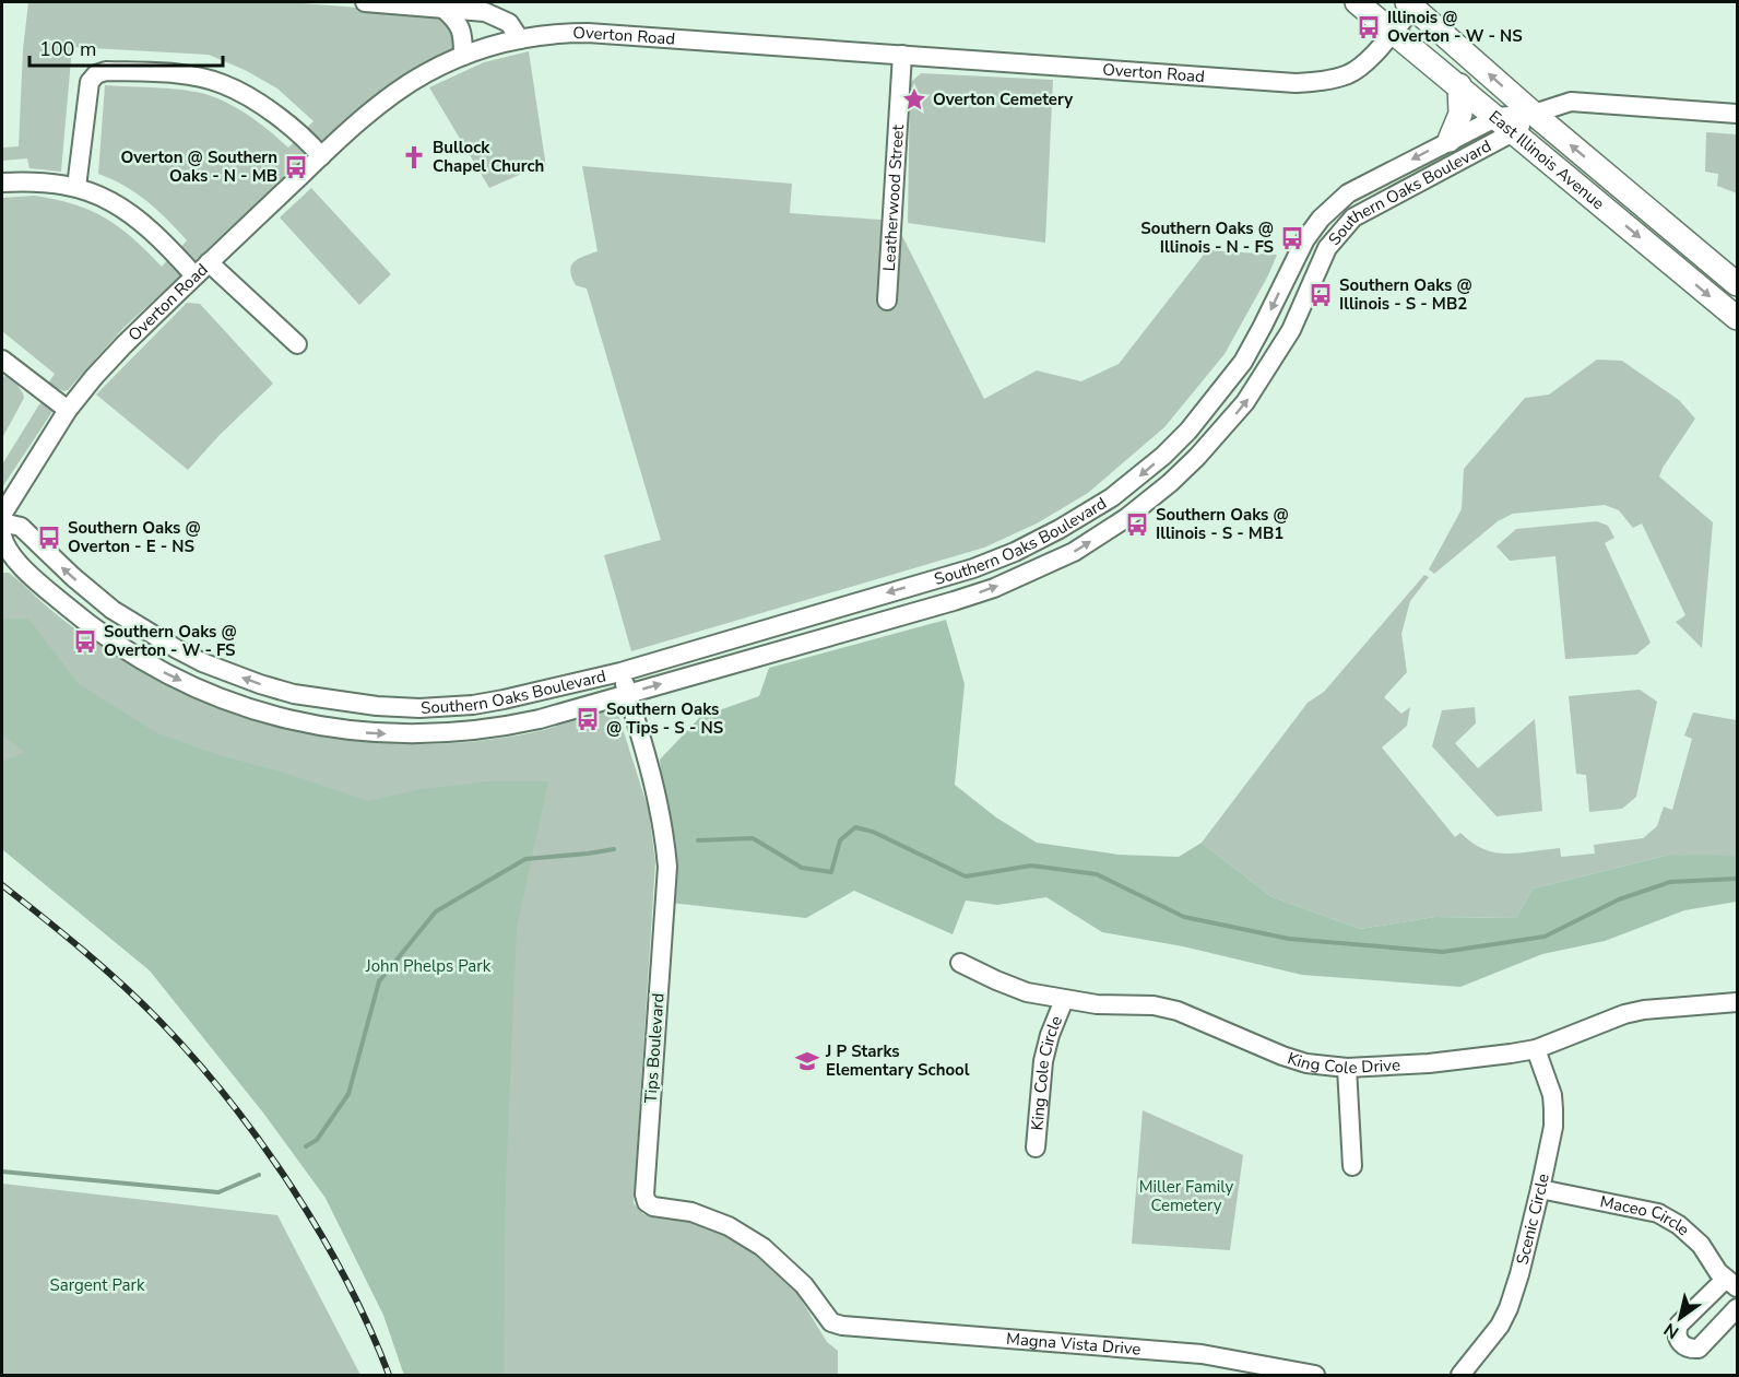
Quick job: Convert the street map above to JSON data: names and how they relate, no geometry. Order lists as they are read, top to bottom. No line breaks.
{"streets":{"main road":["East Illinois Avenue"],"street":["Overton Road","Southern Oaks Boulevard","Leatherwood Street","Tips Boulevard","King Cole Drive","King Cole Circle","Scenic Circle","Maceo Circle","Magna Vista Drive"]},"crossings":[["Overton Road","East Illinois Avenue"],["Overton Road","Leatherwood Street"],["East Illinois Avenue","Southern Oaks Boulevard"],["Southern Oaks Boulevard","Tips Boulevard"],["Tips Boulevard","Magna Vista Drive"],["King Cole Drive","King Cole Circle"],["King Cole Drive","Scenic Circle"],["Scenic Circle","Maceo Circle"]],"parks":["John Phelps Park","Miller Family Cemetery","Sargent Park"],"places":{"bus stop":["Illinois @ Overton - W - NS","Overton @ Southern Oaks - N - MB","Southern Oaks @ Illinois - N - FS","Southern Oaks @ Illinois - S - MB2","Southern Oaks @ Illinois - S - MB1","Southern Oaks @ Overton - E - NS","Southern Oaks @ Overton - W - FS","Southern Oaks @ Tips - S - NS"],"place":["Overton Cemetery"],"church":["Bullock Chapel Church"],"school or university":["J P Starks Elementary School"]},"scale_bar":"100 m","north":"bottom left"}
